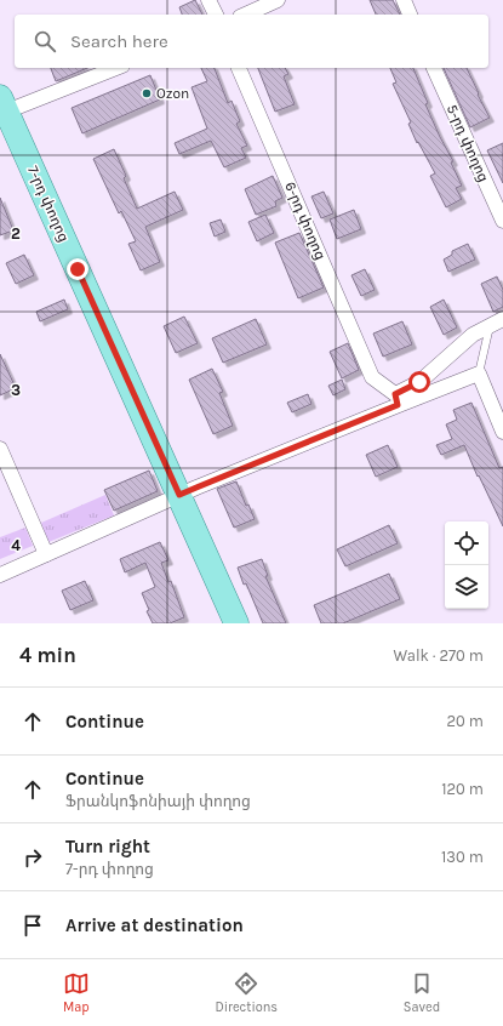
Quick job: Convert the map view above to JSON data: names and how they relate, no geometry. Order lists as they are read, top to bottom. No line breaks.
{"streets":{"main road":["7-րդ փողոց"],"street":["5-րդ փողոց","6-րդ փողոց"]},"places":["Ozon"],"page":{"search":"Search here","heading":["4 min","Walk · 270 m"],"list":[["Continue","20 m"],["Continue","Ֆրանկոֆոնիայի փողոց","120 m"],["Turn right","7-րդ փողոց","130 m"],"Arrive at destination"],"nav":["Map","Directions","Saved"]},"grid":{"rows":["2","3","4"]}}
